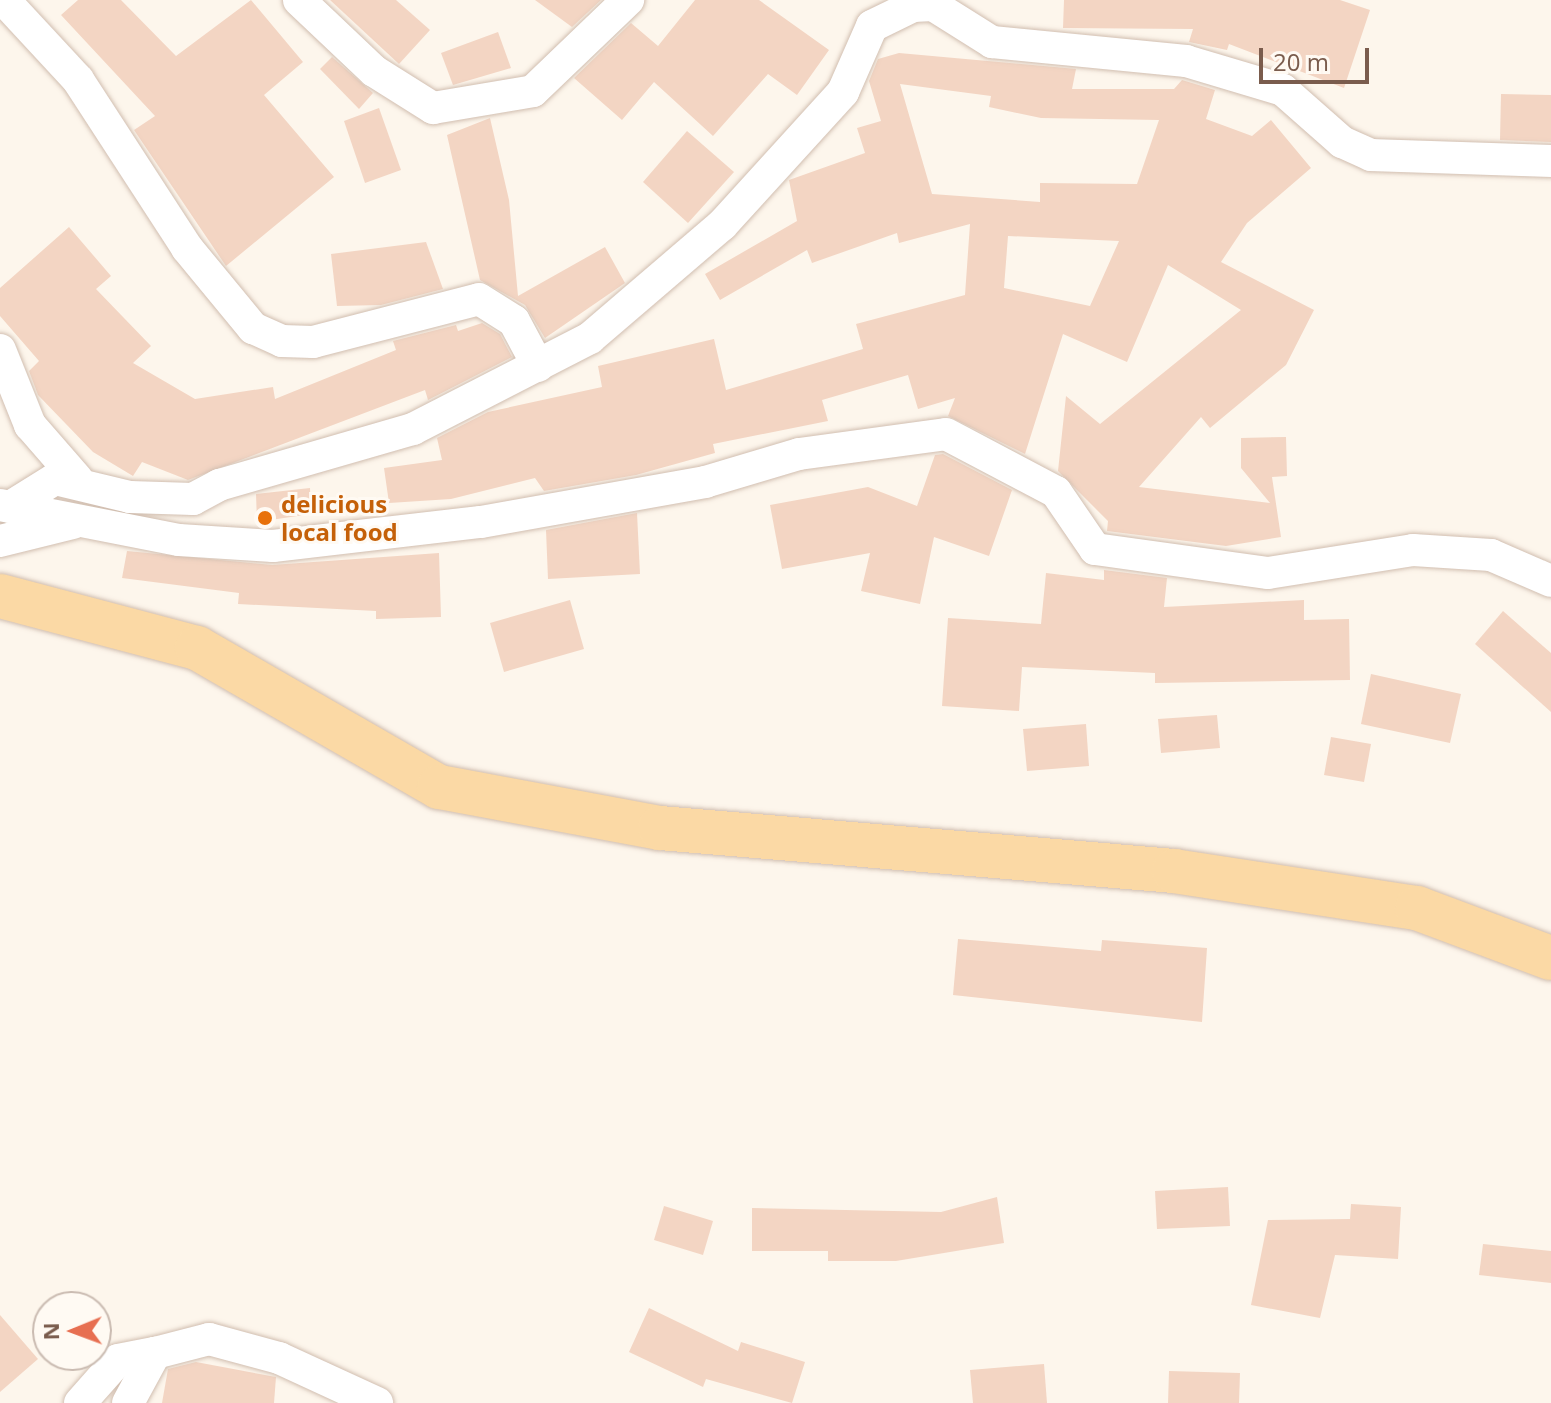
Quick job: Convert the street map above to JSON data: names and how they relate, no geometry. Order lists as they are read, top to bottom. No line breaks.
{"places":["delicious local food"],"scale_bar":"20 m","north":"left"}
